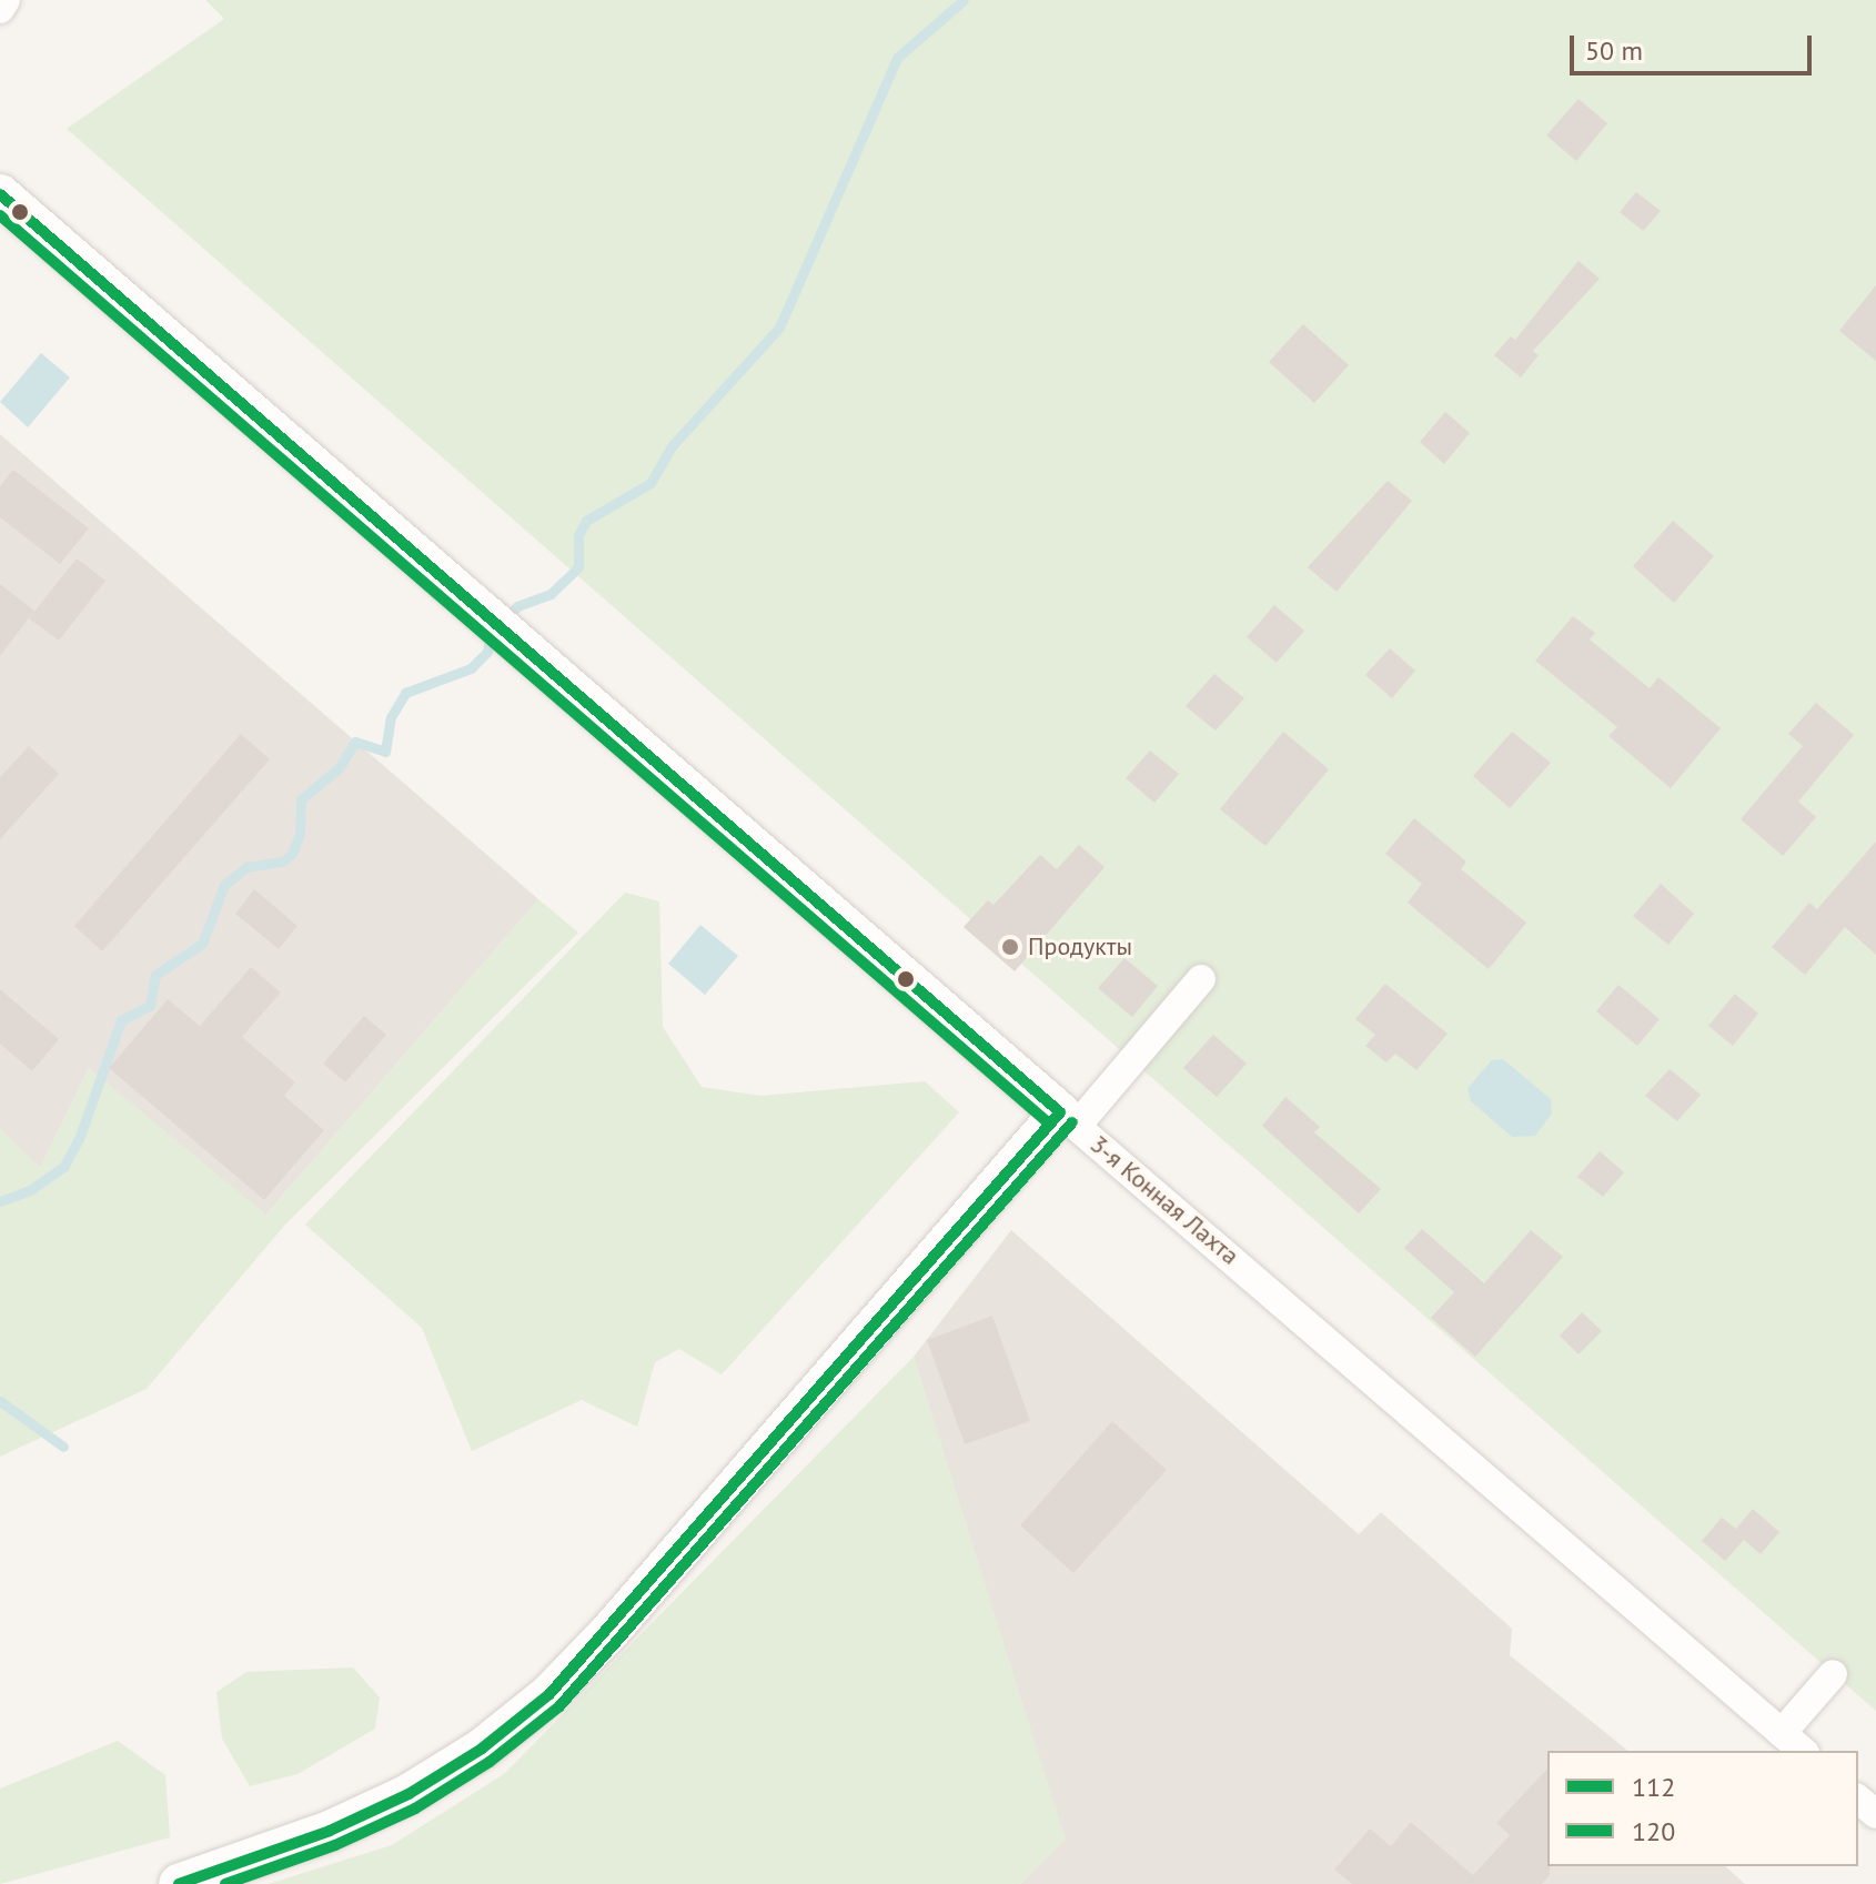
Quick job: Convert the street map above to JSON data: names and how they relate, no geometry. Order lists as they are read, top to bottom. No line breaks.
{"streets":{"main road":["3-я Конная Лахта"]},"places":["Продукты"],"lines":["transit line 112","transit line 120"],"legend":["112","120"],"scale_bar":"50 m"}
